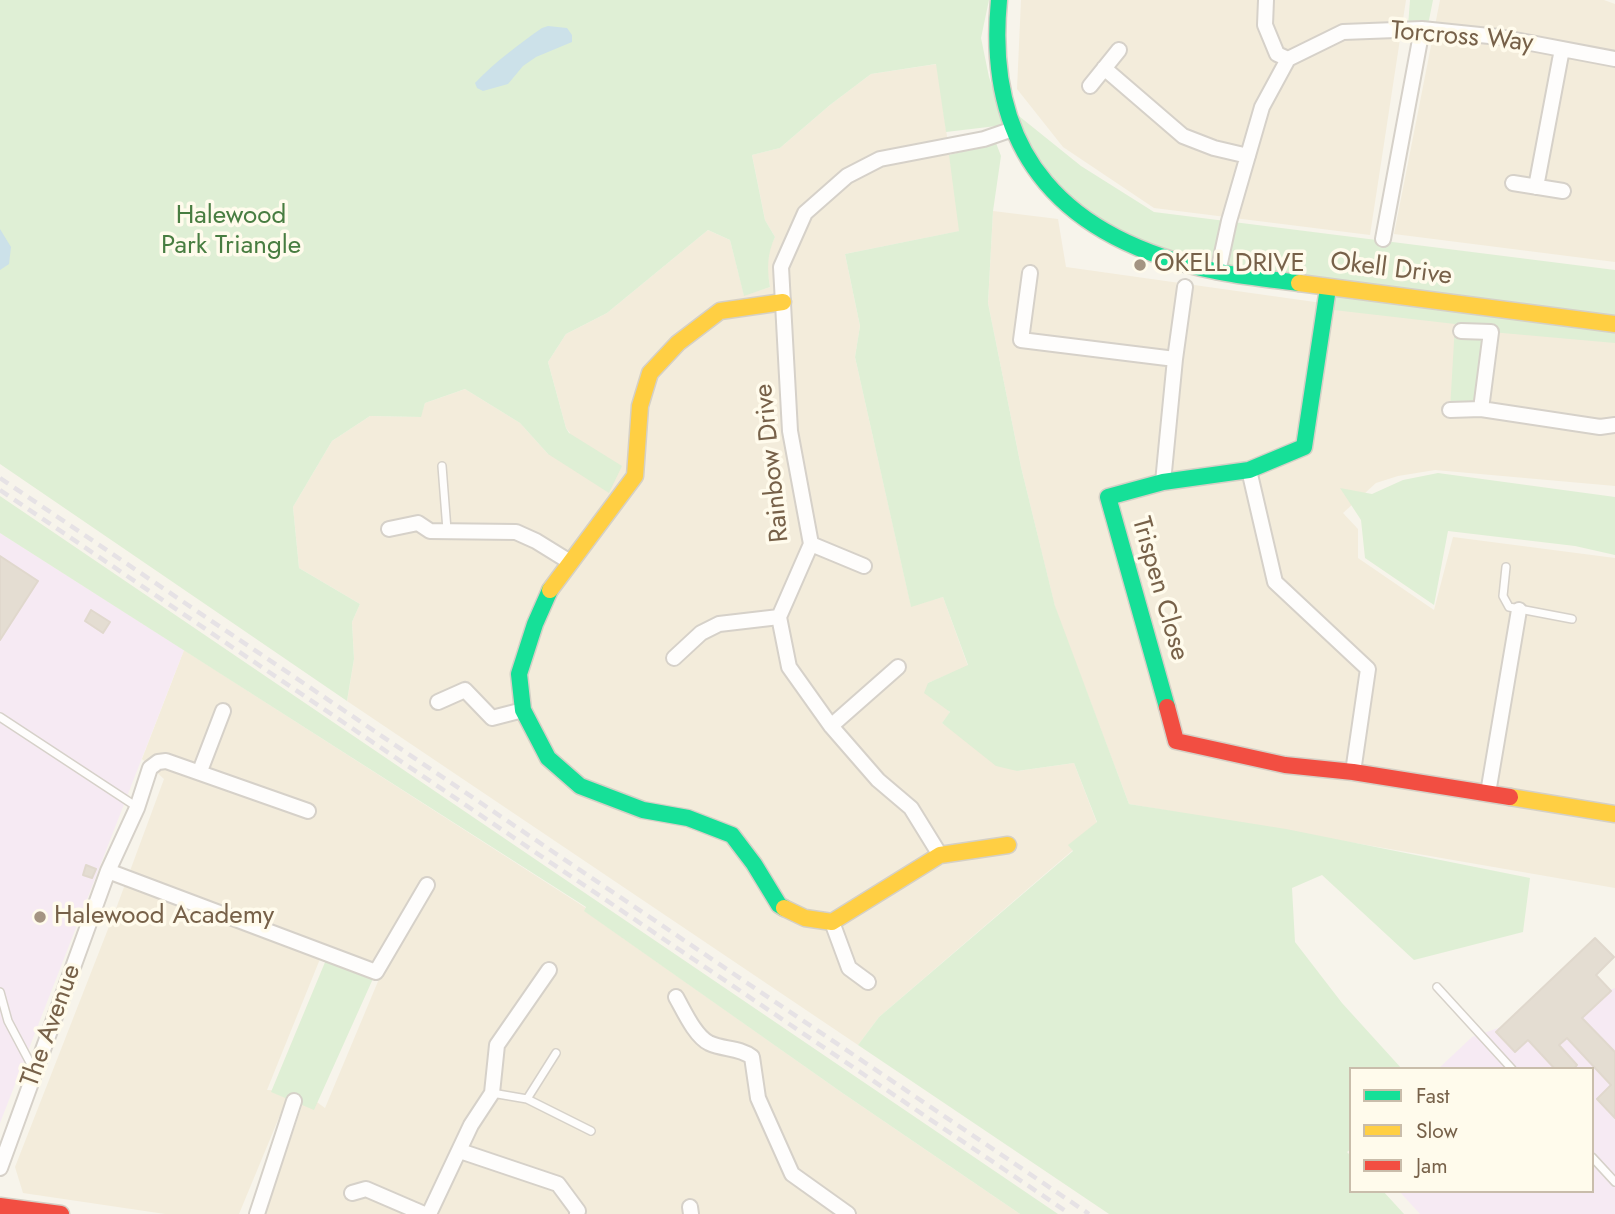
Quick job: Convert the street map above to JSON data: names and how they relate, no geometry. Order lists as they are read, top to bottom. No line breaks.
{"streets":{"street":["Torcross Way","Okell Drive","Rainbow Drive","Trispen Close","The Avenue"]},"crossings":[["Okell Drive","Rainbow Drive"],["Okell Drive","Trispen Close"]],"parks":["Halewood Park Triangle"],"places":["OKELL DRIVE","Halewood Academy"],"legend":["Fast","Slow","Jam"]}
